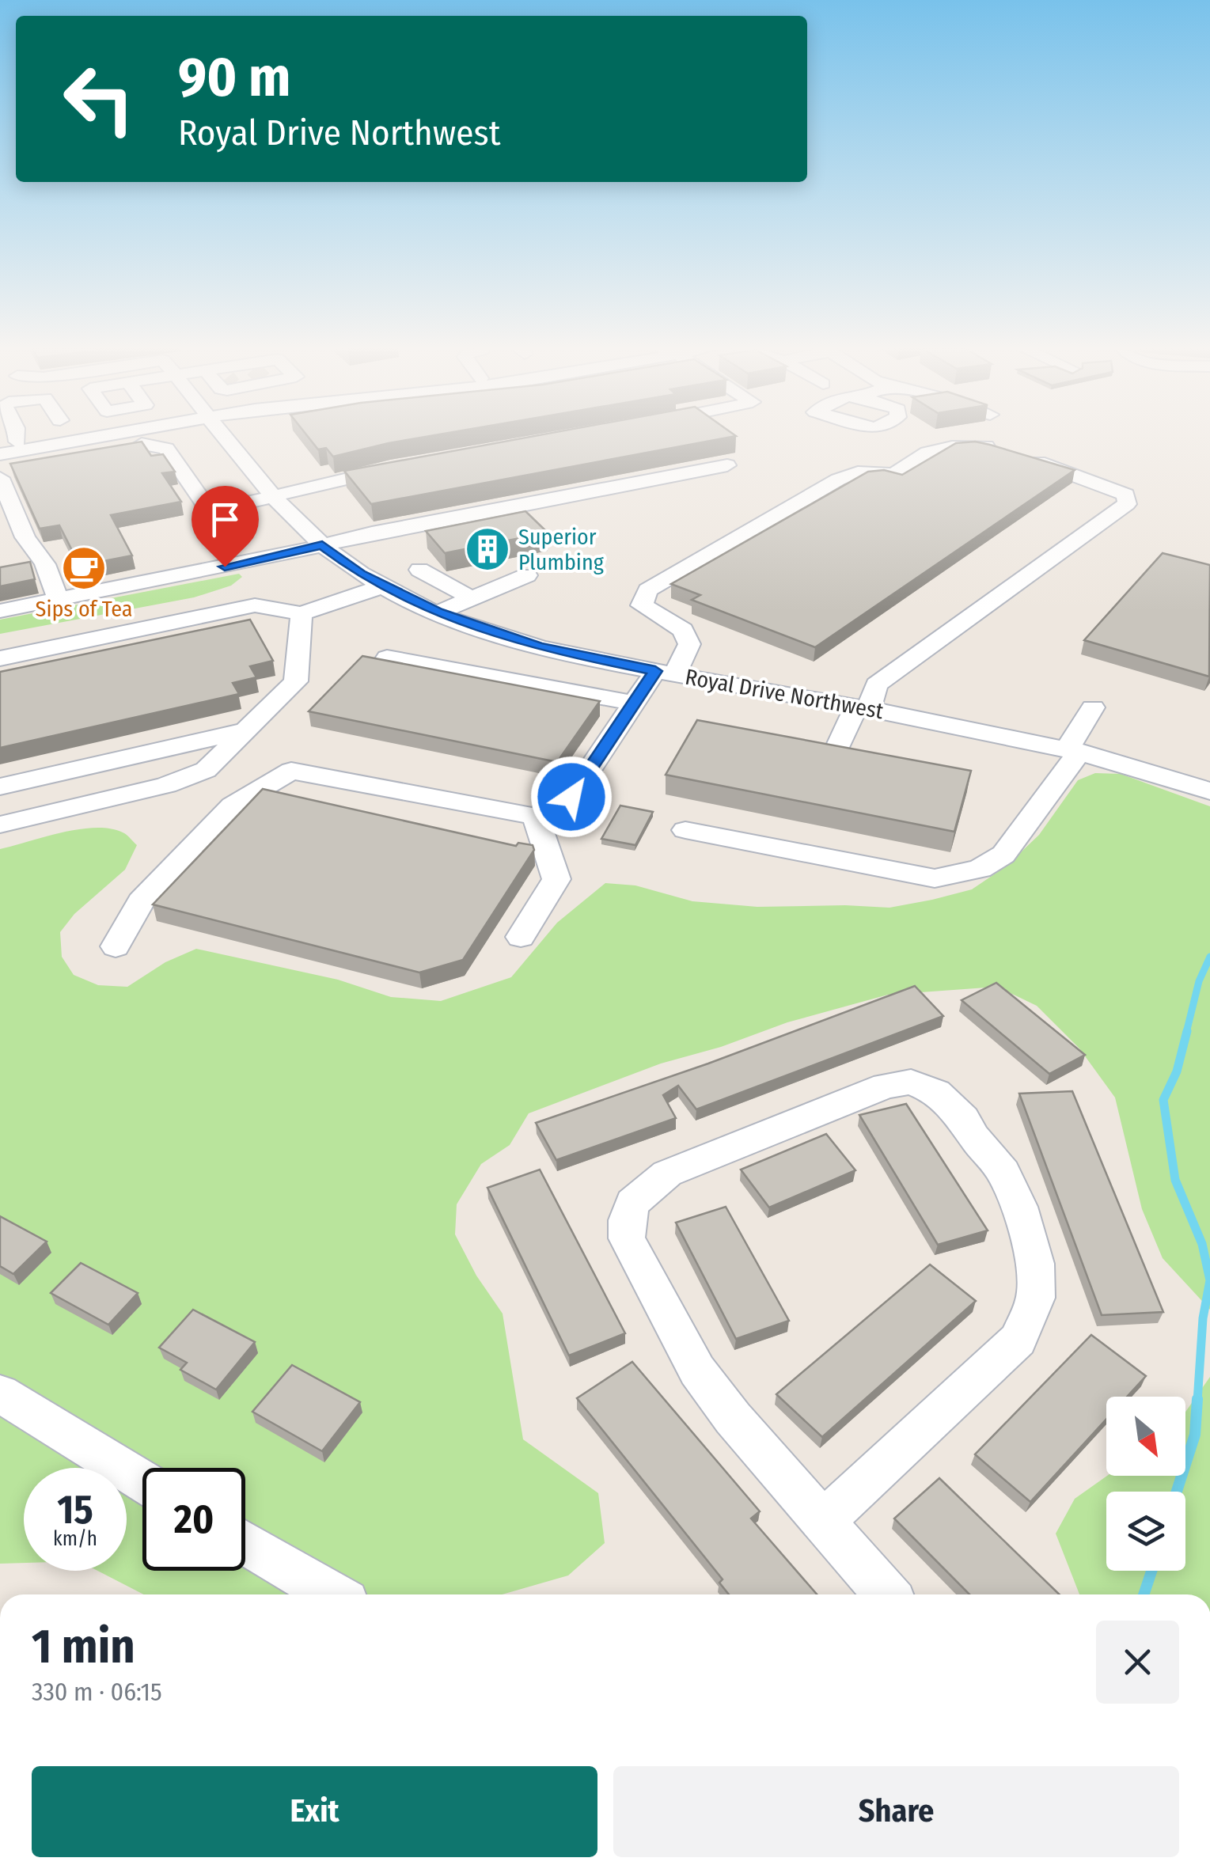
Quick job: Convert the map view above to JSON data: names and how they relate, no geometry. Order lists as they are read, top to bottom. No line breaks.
{"streets":{"street":["Royal Drive Northwest"]},"places":{"building":["Superior Plumbing"],"cafe":["Sips of Tea"]},"north":"bottom right","page":{"turn":["90 m","Royal Drive Northwest"],"speed":"15 km/h","limit":"20","heading":["1 min","330 m · 06:15"],"buttons":["Exit","Share"]}}
